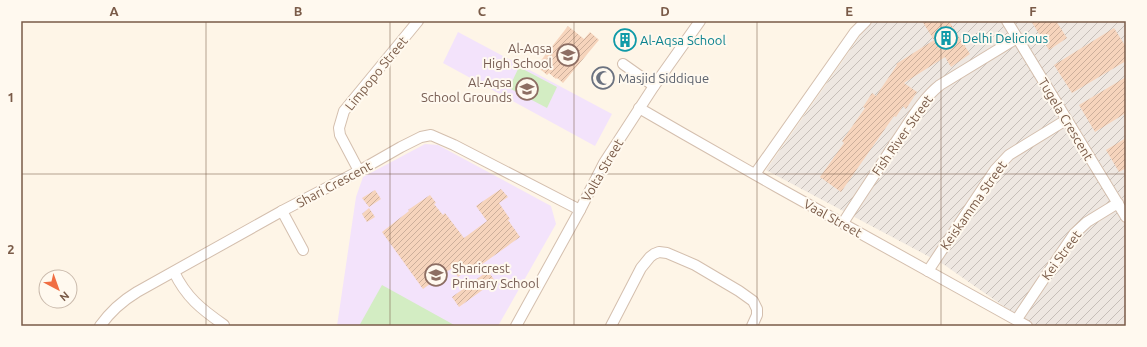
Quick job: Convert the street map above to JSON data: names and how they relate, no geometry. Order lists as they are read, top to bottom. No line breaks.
{"streets":{"street":["Limpopo Street","Tugela Crescent","Fish River Street","Volta Street","Shari Crescent","Keiskamma Street","Vaal Street","Kei Street"]},"crossings":[["Limpopo Street","Shari Crescent"],["Tugela Crescent","Fish River Street"],["Tugela Crescent","Keiskamma Street"],["Tugela Crescent","Kei Street"],["Fish River Street","Vaal Street"],["Volta Street","Shari Crescent"],["Volta Street","Vaal Street"],["Keiskamma Street","Vaal Street"],["Vaal Street","Kei Street"]],"places":{"building":["Delhi Delicious","Al-Aqsa School"],"school or university":["Al-Aqsa High School","Al-Aqsa School Grounds","Sharicrest Primary School"],"mosque":["Masjid Siddique"]},"north":"bottom right","grid":{"columns":["A","B","C","D","E","F"],"rows":["1","2"]}}
